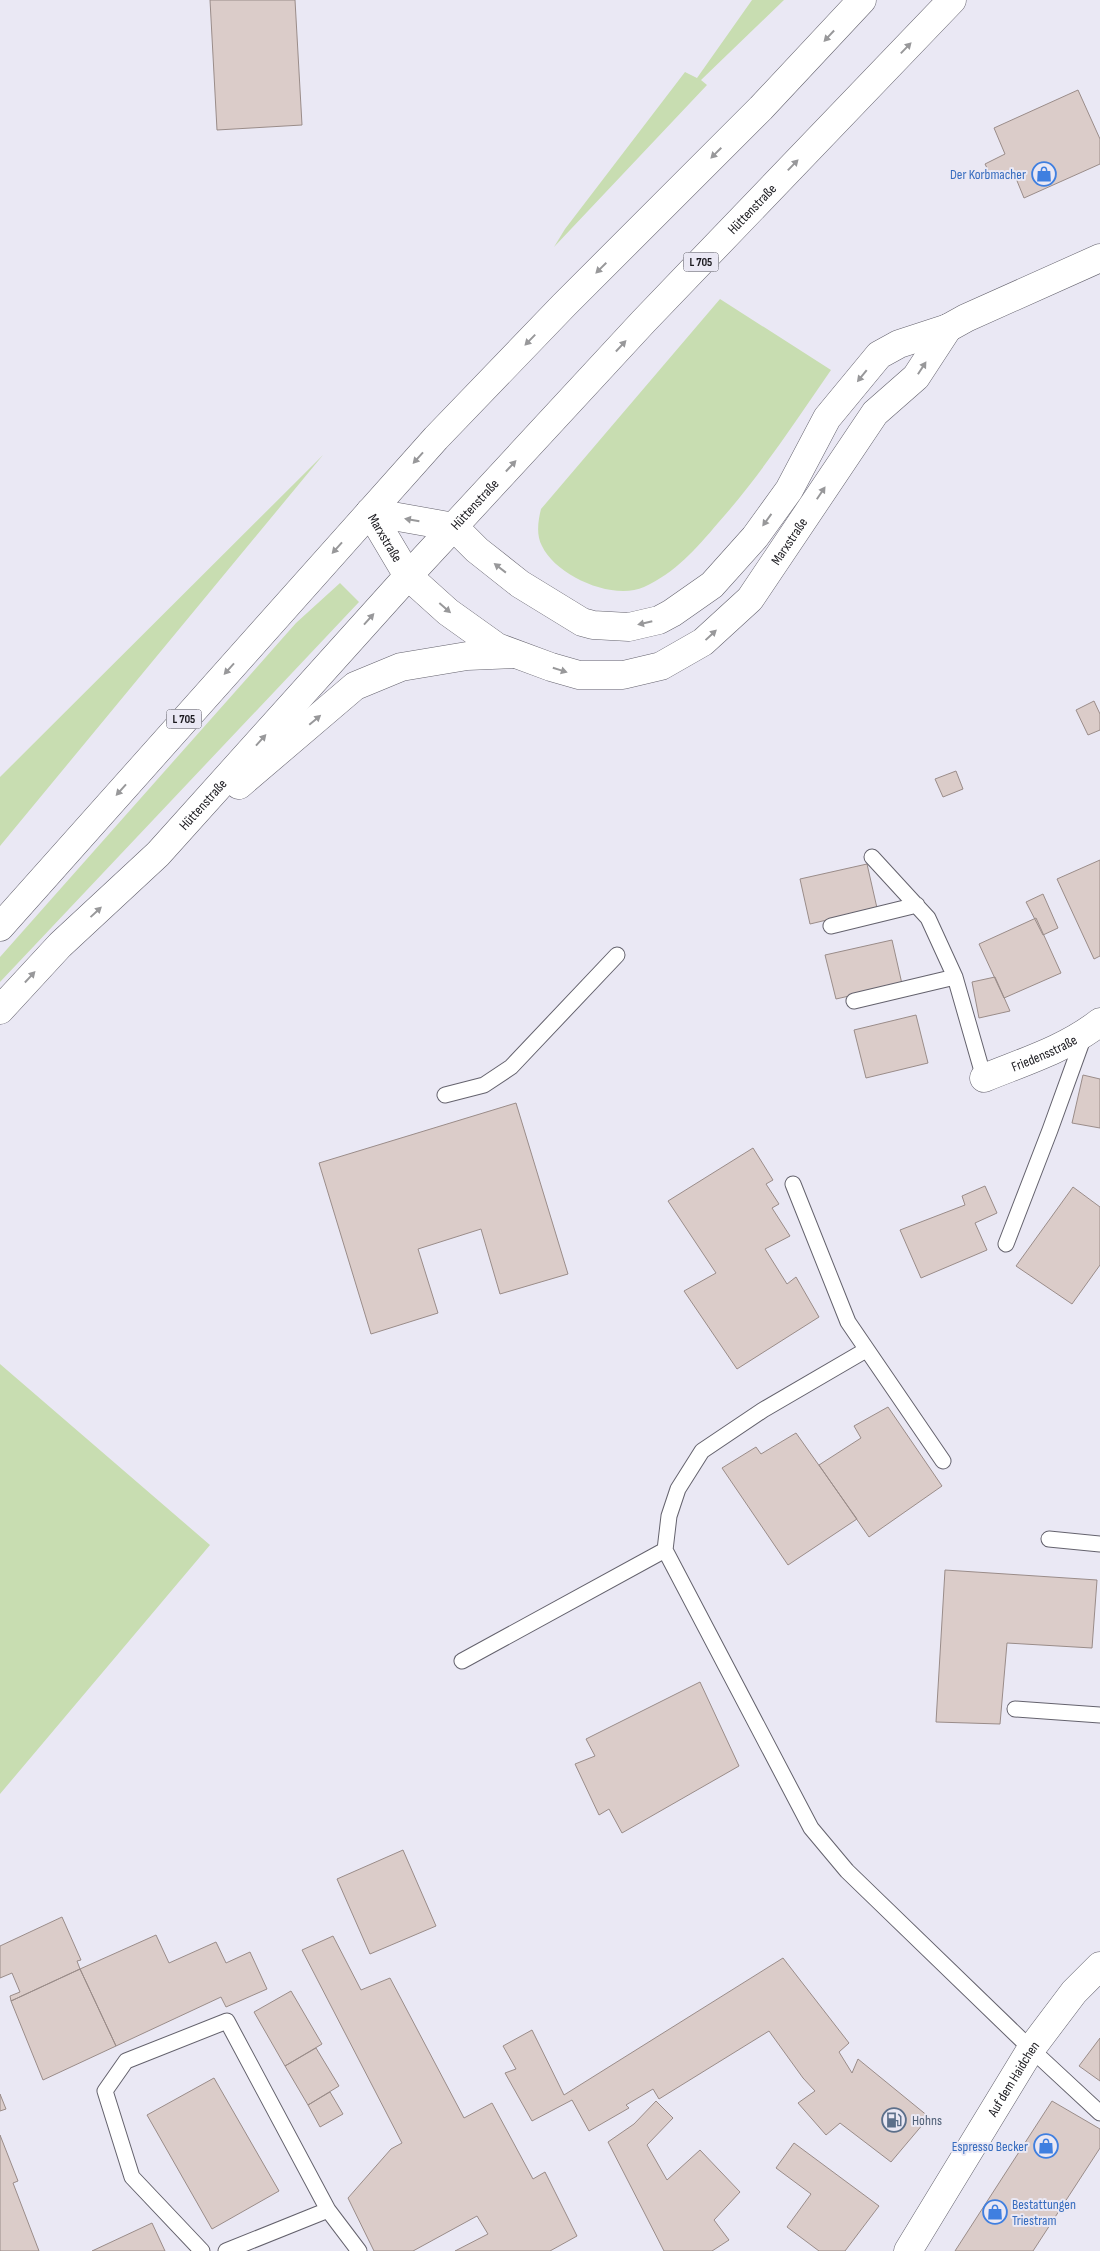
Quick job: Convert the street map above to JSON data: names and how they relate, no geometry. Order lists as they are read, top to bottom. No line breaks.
{"streets":{"main road":["Hüttenstraße","L 705","Marxstraße","Friedensstraße","Auf dem Haidchen"]},"crossings":[["Hüttenstraße","L 705"],["Hüttenstraße","Marxstraße"],["L 705","Marxstraße"]],"places":{"shop":["Der Korbmacher","Espresso Becker","Bestattungen Triestram"],"fuel station":["Hohns"]}}
